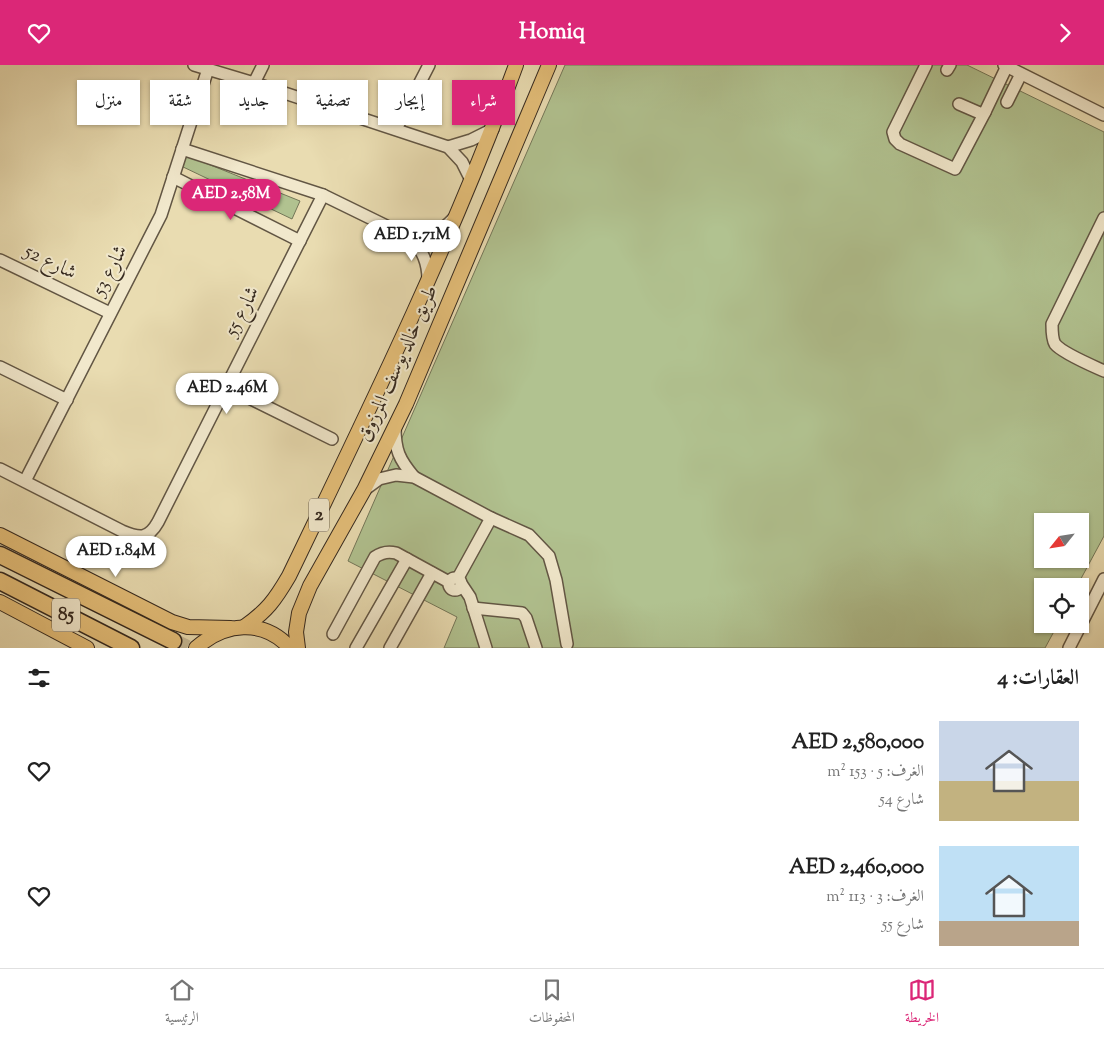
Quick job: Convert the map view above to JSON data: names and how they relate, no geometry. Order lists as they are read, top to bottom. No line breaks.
{"streets":{"highway":["85"],"main road":["طريق خالد يوسف المرزوق","2"],"street":["شارع 52","شارع 53","شارع 55"]},"crossings":[["شارع 52","شارع 53"],["شارع 53","شارع 55"],["طريق خالد يوسف المرزوق","2"]],"north":"bottom left","page":{"header":"Homiq","chip":["شراء","إيجار","تصفية","جديد","شقة","منزل"],"price":["AED 2.58M","AED 1.71M","AED 2.46M","AED 1.84M"],"heading":"العقارات: 4","list":[{"name":"AED 2,580,000","note":"الغرف: 5 · 153 m² · شارع 54"},{"name":"AED 2,460,000","note":"الغرف: 3 · 113 m² · شارع 55"}],"tabs":["الخريطة","المحفوظات","الرئيسية"]}}
